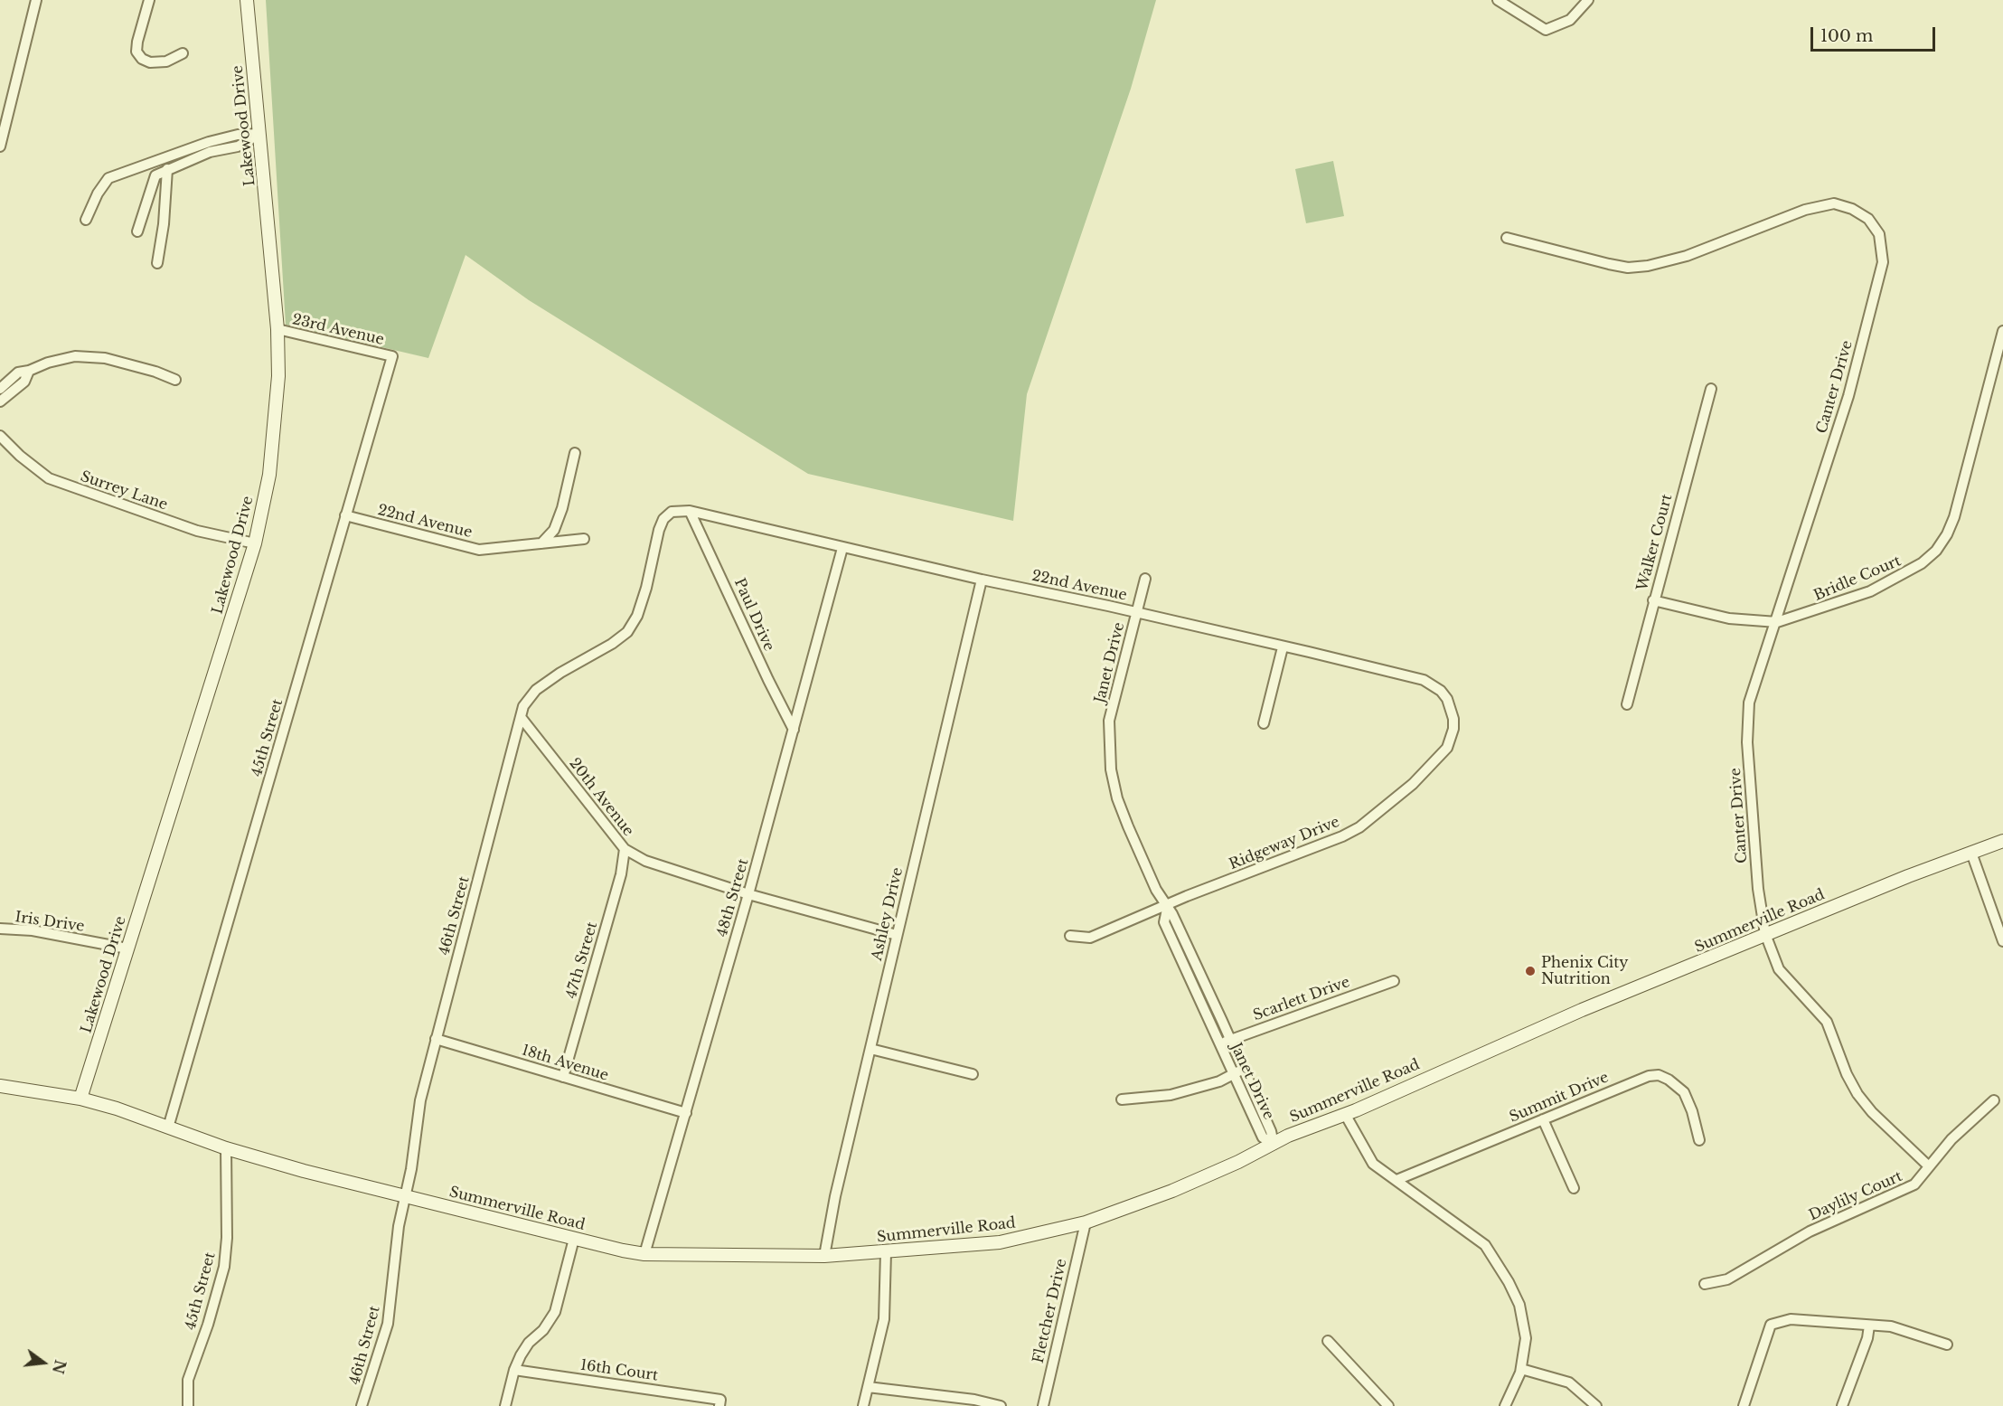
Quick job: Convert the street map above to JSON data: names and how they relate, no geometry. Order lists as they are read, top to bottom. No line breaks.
{"streets":{"main road":["Lakewood Drive","Summerville Road"],"street":["23rd Avenue","Canter Drive","Surrey Lane","22nd Avenue","Walker Court","Bridle Court","Paul Drive","Janet Drive","45th Street","20th Avenue","Ridgeway Drive","48th Street","Ashley Drive","46th Street","Iris Drive","47th Street","Scarlett Drive","18th Avenue","Summit Drive","Daylily Court","Fletcher Drive","16th Court"]},"crossings":[["Lakewood Drive","23rd Avenue"],["Lakewood Drive","Surrey Lane"],["Lakewood Drive","Summerville Road"],["Lakewood Drive","Iris Drive"],["23rd Avenue","45th Street"],["Canter Drive","Bridle Court"],["Canter Drive","Summerville Road"],["Canter Drive","Daylily Court"],["22nd Avenue","Paul Drive"],["22nd Avenue","Janet Drive"],["22nd Avenue","45th Street"],["22nd Avenue","Ridgeway Drive"],["22nd Avenue","48th Street"],["22nd Avenue","Ashley Drive"],["22nd Avenue","46th Street"],["Walker Court","Bridle Court"],["Paul Drive","48th Street"],["Paul Drive","46th Street"],["Janet Drive","Ridgeway Drive"],["Janet Drive","Summerville Road"],["Janet Drive","Scarlett Drive"],["45th Street","Summerville Road"],["20th Avenue","48th Street"],["20th Avenue","Ashley Drive"],["20th Avenue","46th Street"],["20th Avenue","47th Street"],["48th Street","Summerville Road"],["48th Street","18th Avenue"],["Ashley Drive","Summerville Road"],["46th Street","Summerville Road"],["46th Street","18th Avenue"],["Summerville Road","Fletcher Drive"],["47th Street","18th Avenue"]],"places":["Phenix City Nutrition"],"scale_bar":"100 m","north":"right"}
